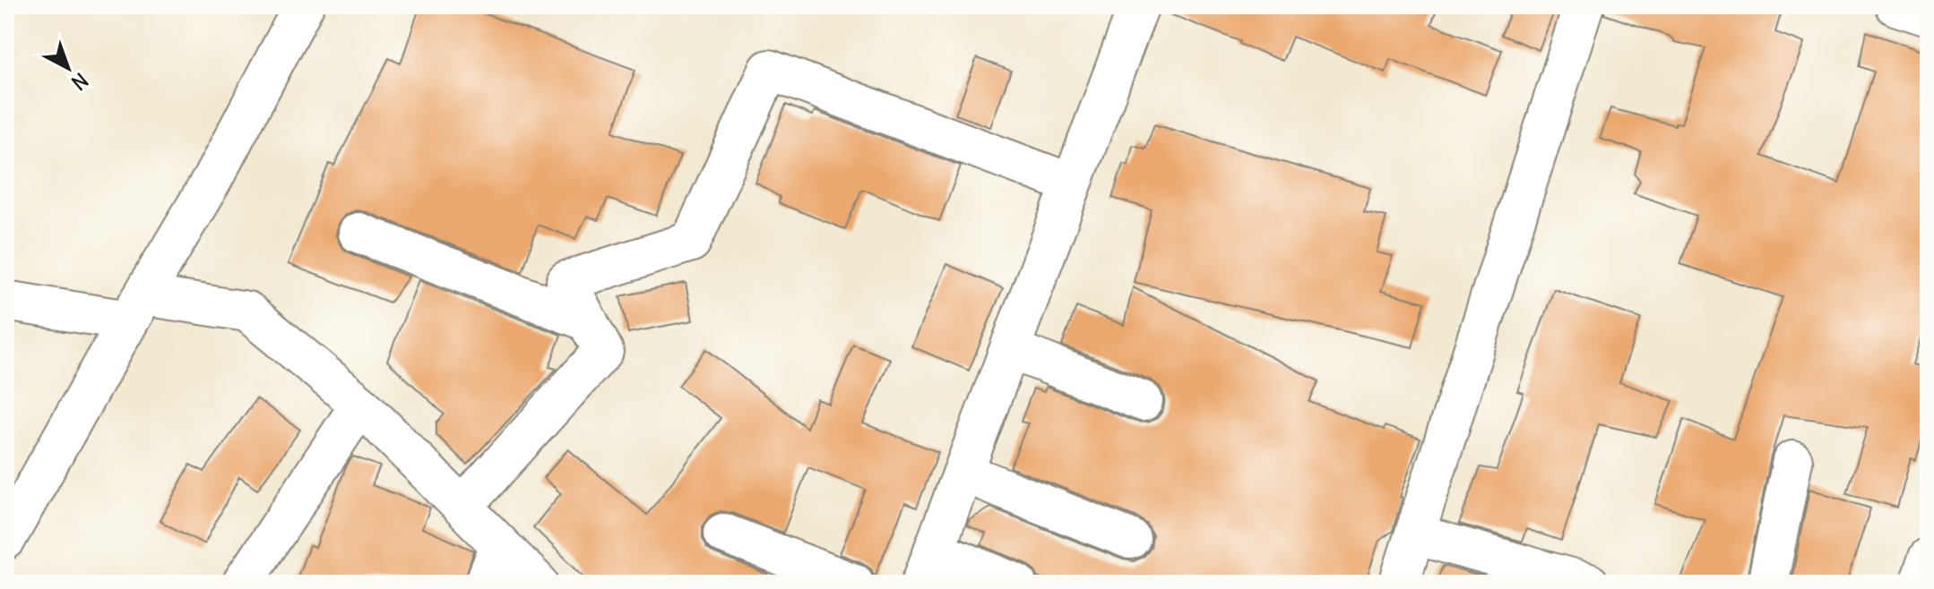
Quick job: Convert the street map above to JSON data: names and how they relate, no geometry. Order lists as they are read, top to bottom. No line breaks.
{"north":"bottom right"}
